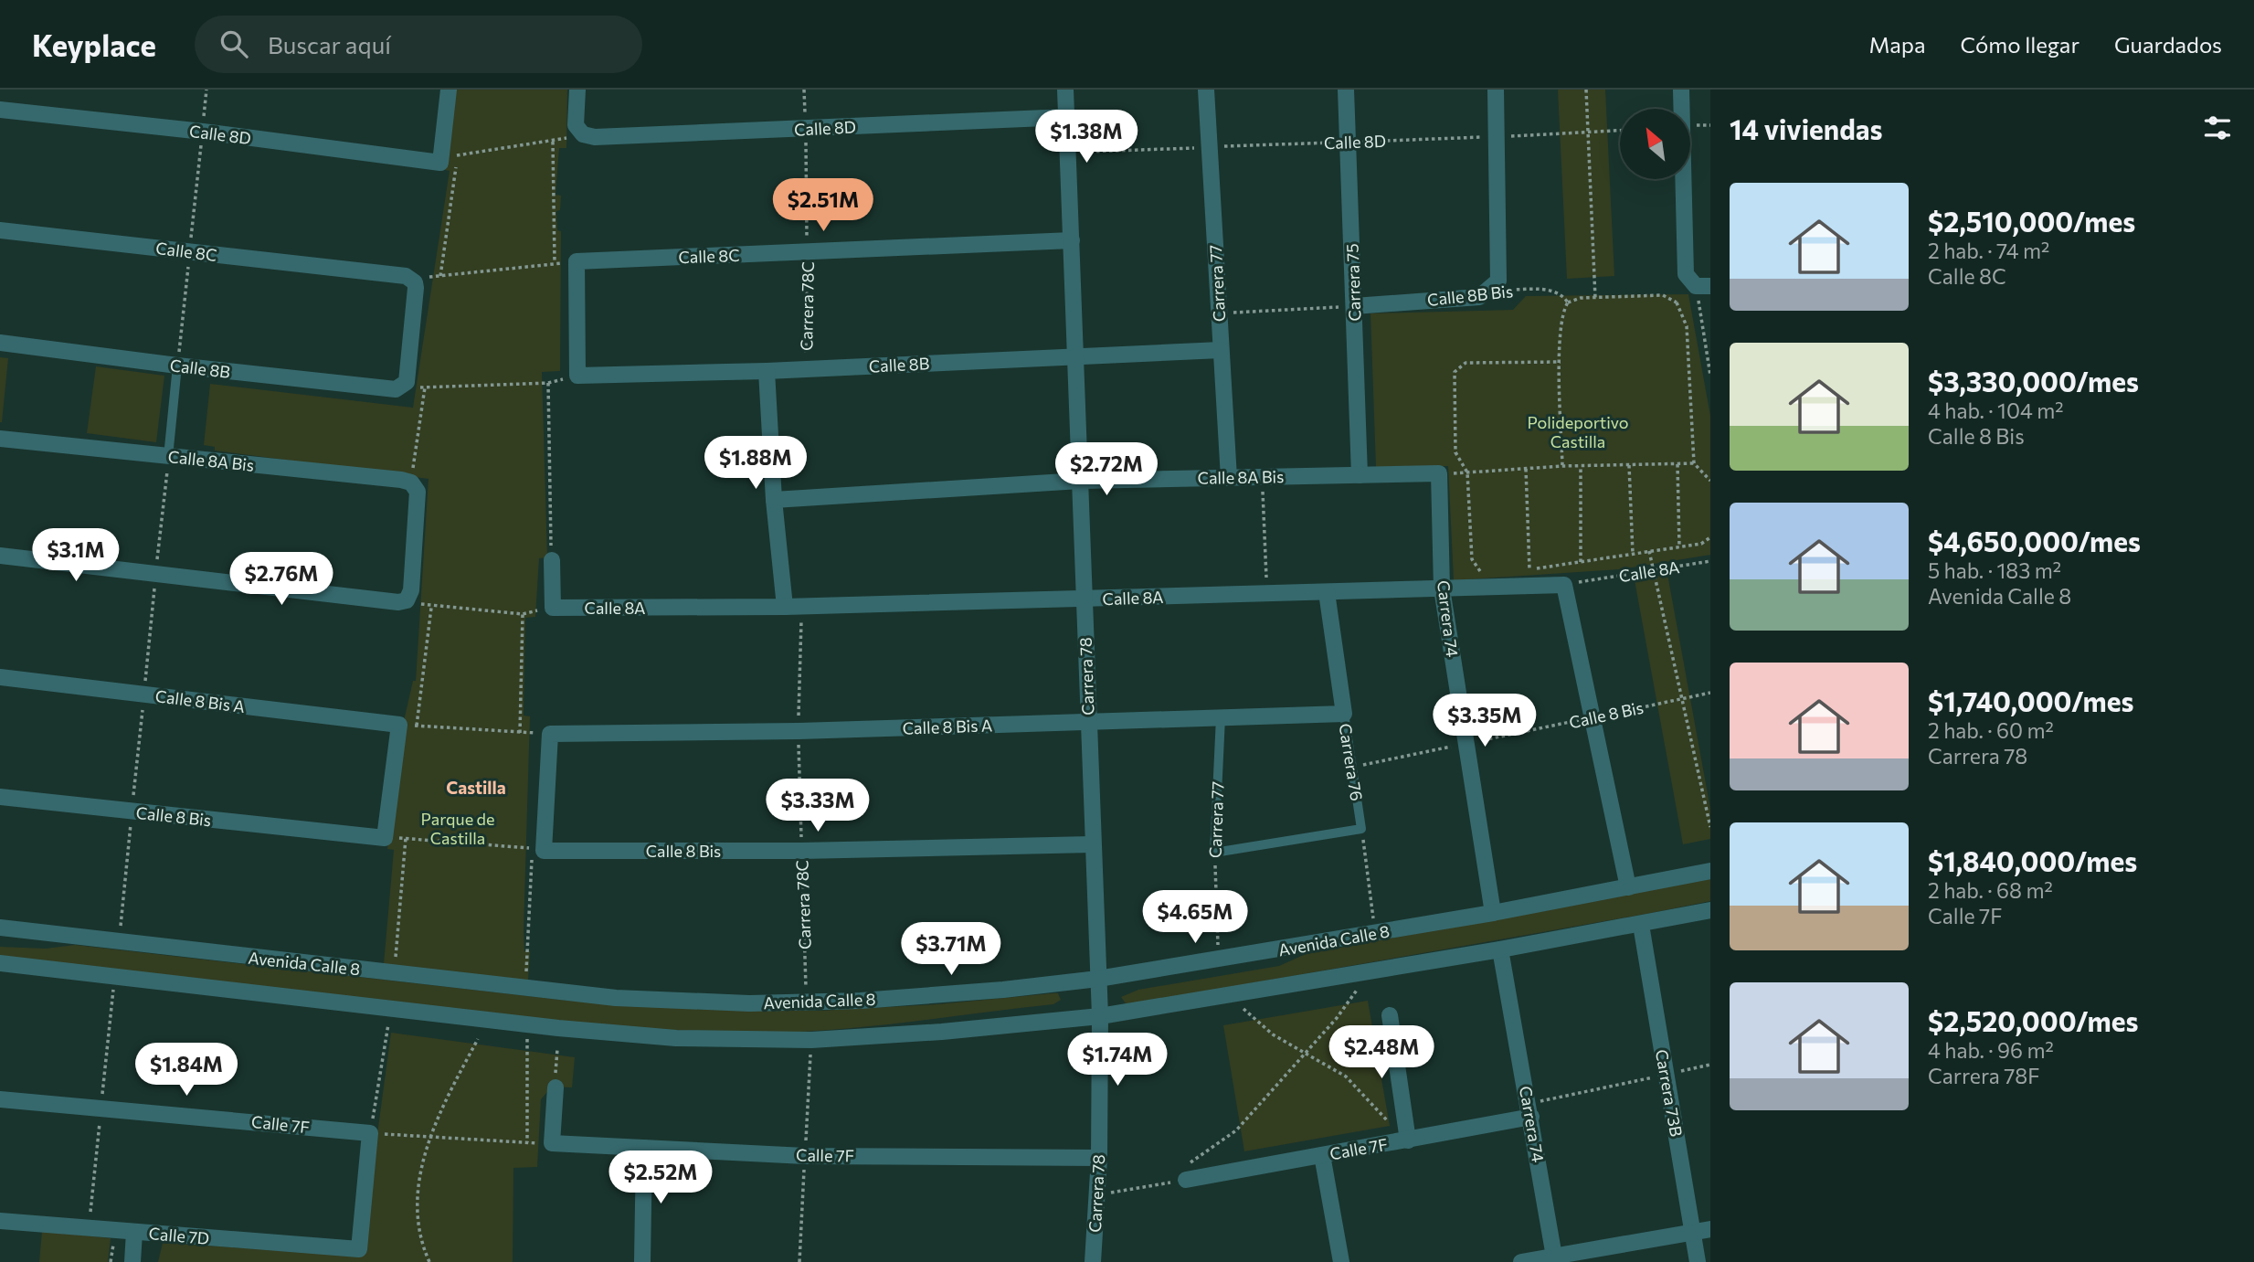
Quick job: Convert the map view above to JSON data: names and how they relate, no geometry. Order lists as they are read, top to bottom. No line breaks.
{"streets":{"street":["Calle 8D","Calle 8C","Carrera 75","Carrera 77","Calle 8B Bis","Calle 8B","Calle 8A Bis","Calle 8A","Carrera 74","Carrera 78","Calle 8 Bis A","Calle 8 Bis","Carrera 76","Avenida Calle 8","Carrera 73B","Calle 7F","Calle 7D"],"path":["Carrera 78C"]},"crossings":[["Calle 8D","Carrera 75"],["Calle 8D","Carrera 77"],["Calle 8D","Carrera 78C"],["Calle 8D","Carrera 78"],["Calle 8C","Carrera 78C"],["Calle 8C","Carrera 78"],["Carrera 75","Calle 8B Bis"],["Carrera 75","Calle 8A Bis"],["Carrera 77","Calle 8B"],["Carrera 77","Calle 8A Bis"],["Carrera 77","Calle 8 Bis A"],["Carrera 77","Avenida Calle 8"],["Carrera 78C","Calle 8B"],["Carrera 78C","Calle 8A"],["Carrera 78C","Calle 8 Bis A"],["Carrera 78C","Calle 8 Bis"],["Carrera 78C","Avenida Calle 8"],["Calle 8B","Carrera 78"],["Calle 8A Bis","Carrera 74"],["Calle 8A Bis","Carrera 78"],["Calle 8A","Carrera 74"],["Calle 8A","Carrera 78"],["Calle 8A","Carrera 76"],["Carrera 74","Calle 8 Bis"],["Carrera 74","Avenida Calle 8"],["Carrera 74","Calle 7F"],["Carrera 78","Calle 8 Bis A"],["Carrera 78","Calle 8 Bis"],["Carrera 78","Avenida Calle 8"],["Carrera 78","Calle 7F"],["Calle 8 Bis A","Calle 8 Bis"],["Calle 8 Bis A","Carrera 76"],["Calle 8 Bis","Carrera 76"],["Calle 7F","Calle 7D"]],"districts":["Castilla"],"parks":["Polideportivo Castilla","Parque de Castilla"],"north":"top left","page":{"header":"Keyplace","search":"Buscar aquí","nav":["Mapa","Cómo llegar","Guardados"],"heading":"14 viviendas","price":["$1.38M","$2.51M","$1.88M","$2.72M","$3.1M","$2.76M","$3.35M","$3.33M","$4.65M","$3.71M","$2.48M","$1.74M","$1.84M","$2.52M"],"list":[{"name":"$2,510,000/mes","note":"2 hab. · 74 m² · Calle 8C"},{"name":"$3,330,000/mes","note":"4 hab. · 104 m² · Calle 8 Bis"},{"name":"$4,650,000/mes","note":"5 hab. · 183 m² · Avenida Calle 8"},{"name":"$1,740,000/mes","note":"2 hab. · 60 m² · Carrera 78"},{"name":"$1,840,000/mes","note":"2 hab. · 68 m² · Calle 7F"},{"name":"$2,520,000/mes","note":"4 hab. · 96 m² · Carrera 78F"}]}}
